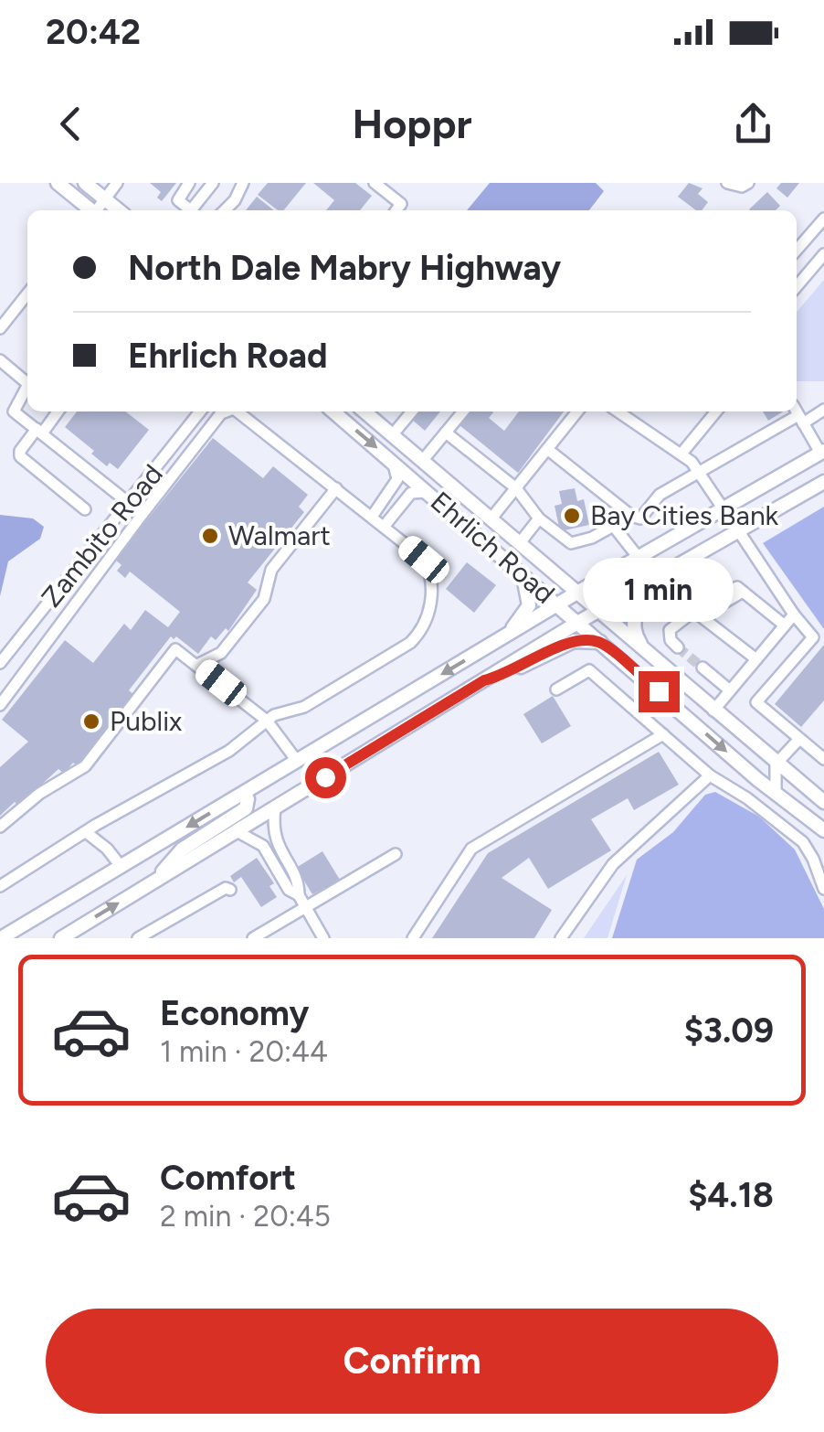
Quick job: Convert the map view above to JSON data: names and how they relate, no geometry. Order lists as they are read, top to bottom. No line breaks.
{"streets":{"main road":["Ehrlich Road"],"street":["Zambito Road"]},"places":["Bay Cities Bank","Walmart","Publix"],"page":{"status":"20:42","header":"Hoppr","banner":["North Dale Mabry Highway","Ehrlich Road"],"bubble":"1 min","list":[{"name":"Economy","note":"1 min · 20:44","value":"$3.09"},{"name":"Comfort","note":"2 min · 20:45","value":"$4.18"}],"buttons":"Confirm"}}
